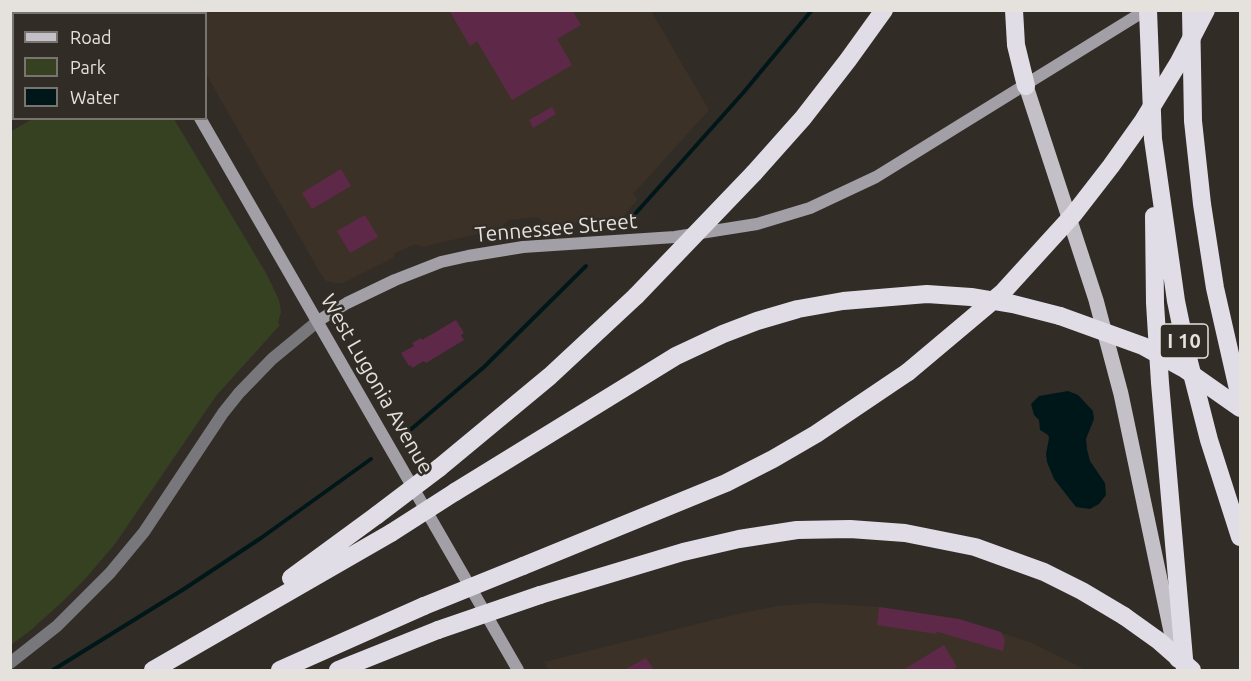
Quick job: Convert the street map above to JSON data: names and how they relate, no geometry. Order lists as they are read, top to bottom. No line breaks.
{"streets":{"highway":["I 10"],"main road":["Tennessee Street","West Lugonia Avenue"]},"crossings":[["Tennessee Street","I 10"],["Tennessee Street","West Lugonia Avenue"]],"legend":["Road","Park","Water"]}
